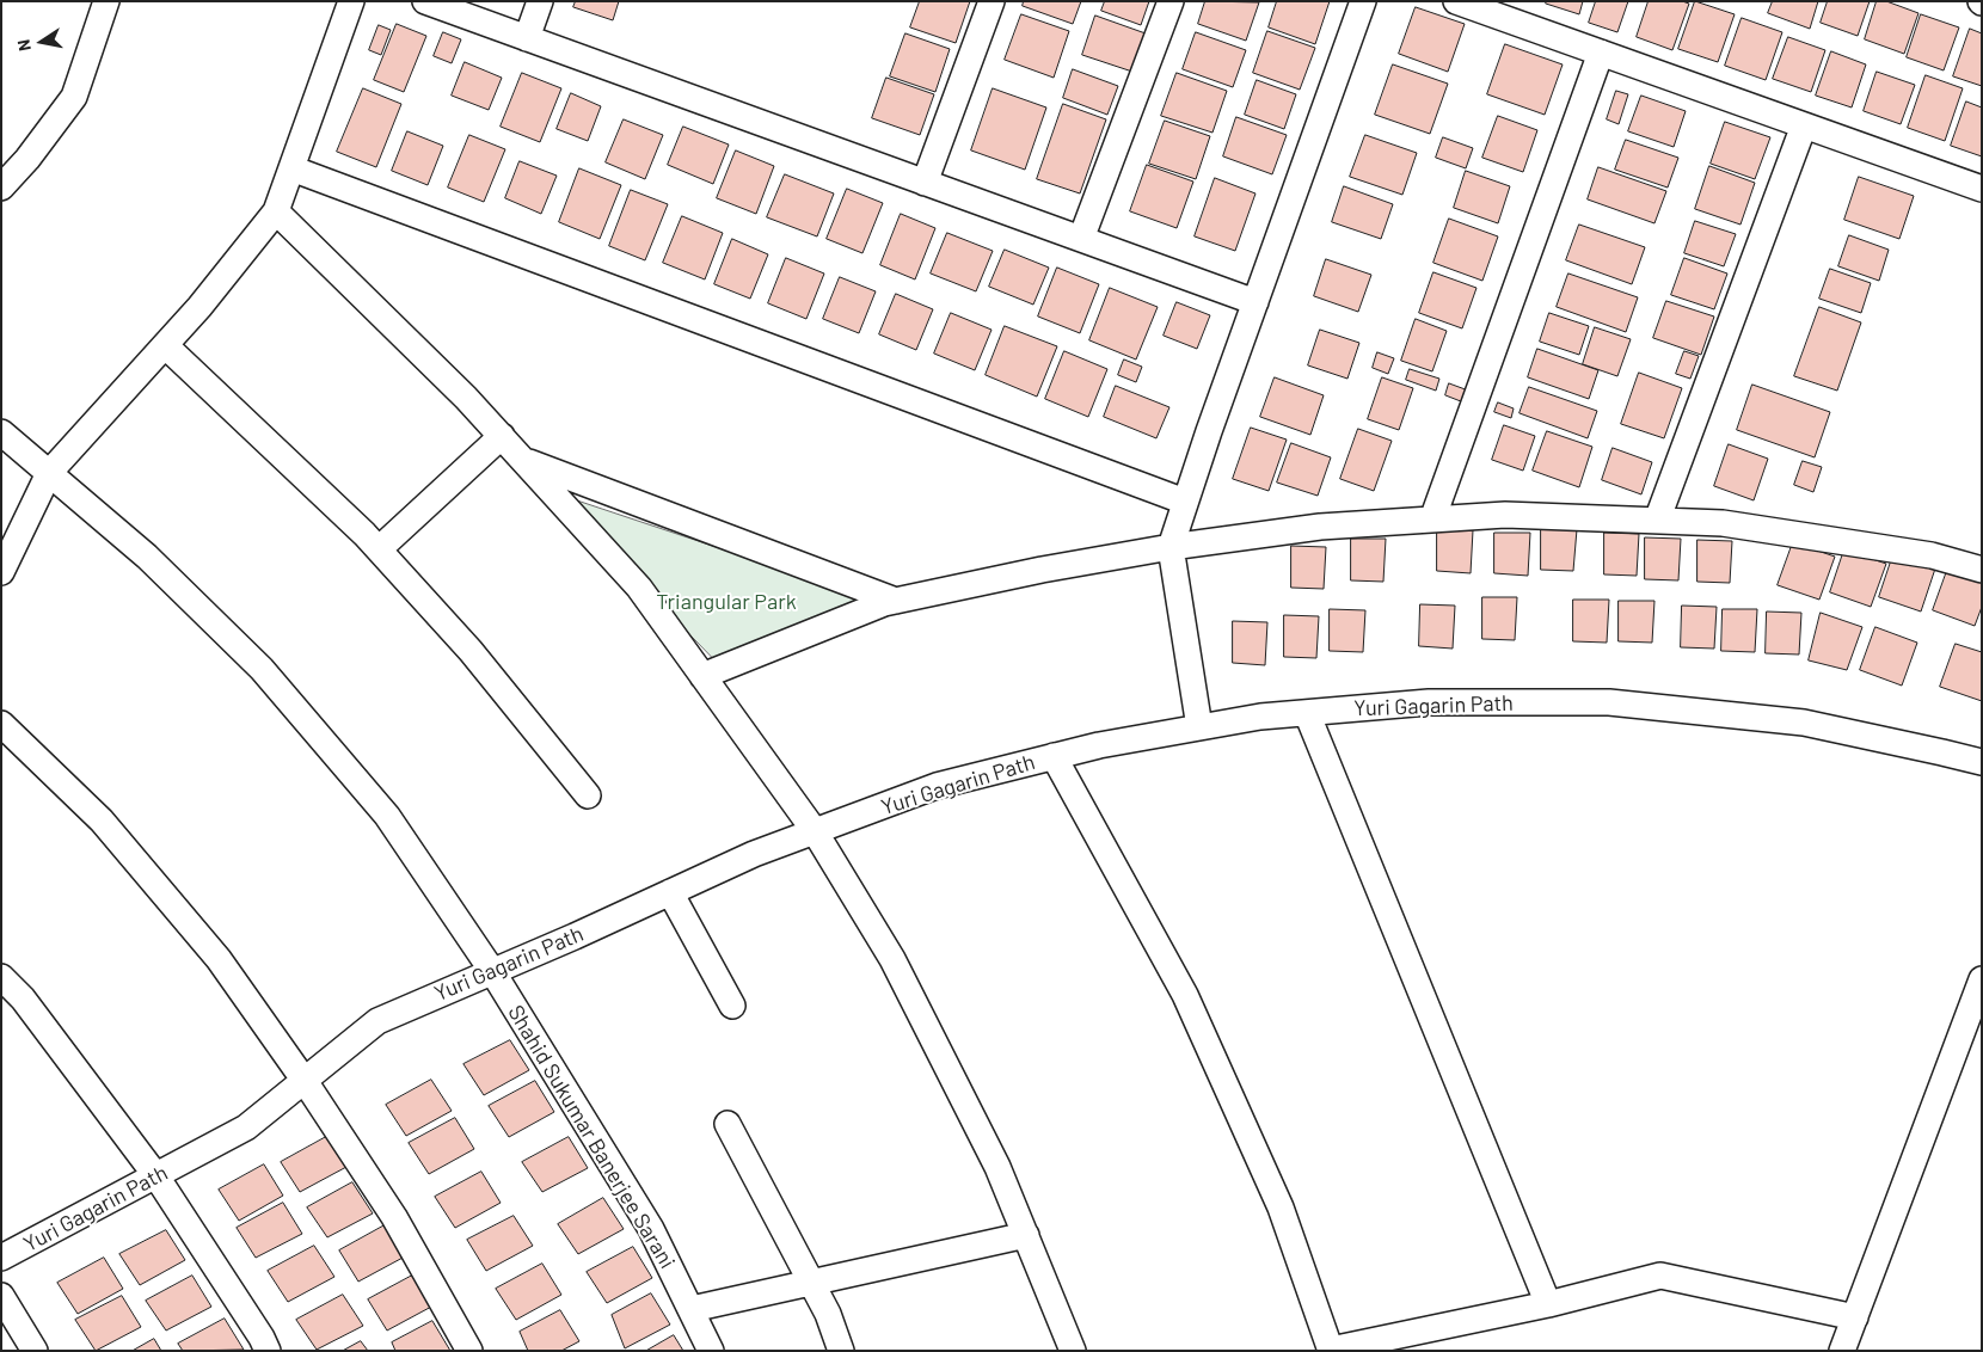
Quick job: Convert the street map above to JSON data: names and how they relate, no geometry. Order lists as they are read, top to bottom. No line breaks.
{"streets":{"street":["Yuri Gagarin Path","Shahid Sukumar Banerjee Sarani"]},"crossings":[["Yuri Gagarin Path","Shahid Sukumar Banerjee Sarani"]],"parks":["Triangular Park"],"north":"left"}
